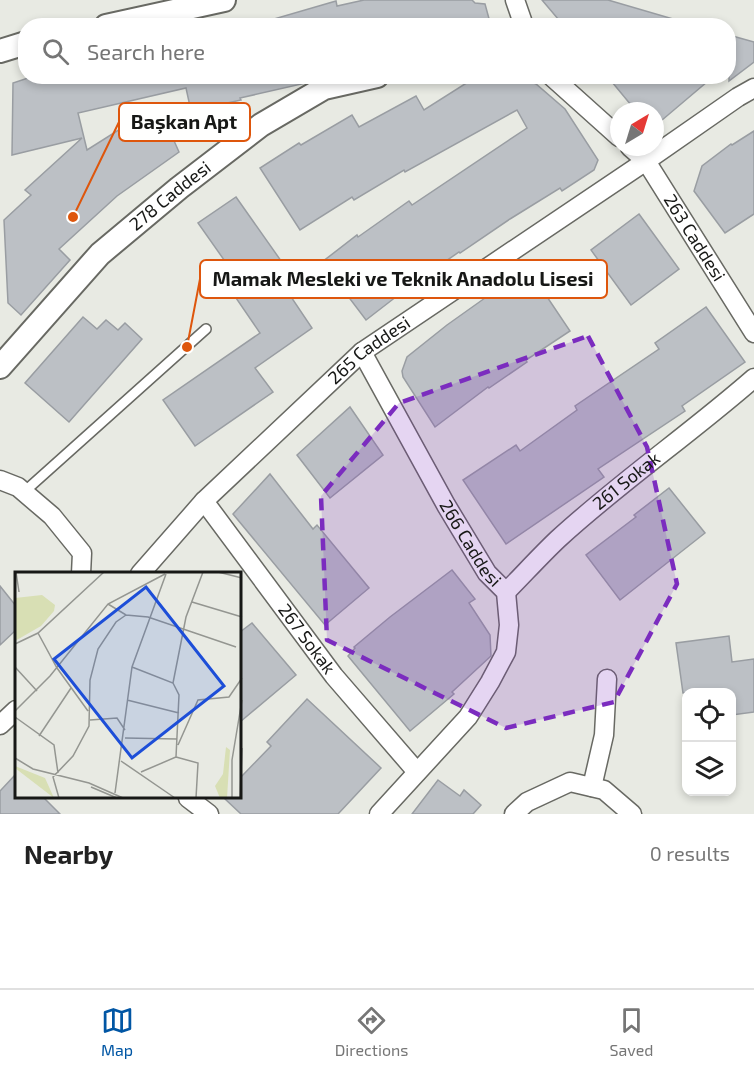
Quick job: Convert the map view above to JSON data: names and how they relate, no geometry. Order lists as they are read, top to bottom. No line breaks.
{"streets":{"street":["278 Caddesi","263 Caddesi","265 Caddesi","261 Sokak","266 Caddesi","267 Sokak"]},"crossings":[["263 Caddesi","265 Caddesi"],["265 Caddesi","266 Caddesi"],["265 Caddesi","267 Sokak"],["261 Sokak","266 Caddesi"],["266 Caddesi","267 Sokak"]],"places":["Başkan Apt","Mamak Mesleki ve Teknik Anadolu Lisesi"],"north":"top right","page":{"search":"Search here","heading":["Nearby","0 results"],"nav":["Map","Directions","Saved"]}}
